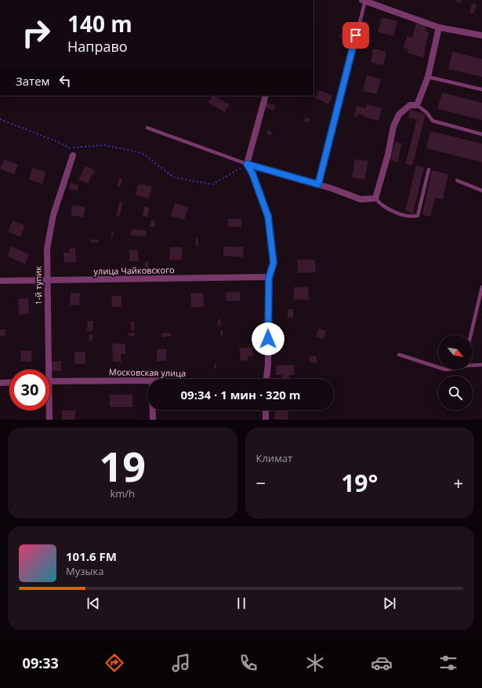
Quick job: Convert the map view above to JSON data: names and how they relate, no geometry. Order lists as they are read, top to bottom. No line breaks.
{"streets":{"street":["улица Чайковского","1-й тупик","Московская улица"]},"crossings":[["улица Чайковского","1-й тупик"]],"north":"bottom right","page":{"turn":["140 m","Направо"],"then":"Затем","limit":"30","trip":"09:34 · 1 мин · 320 m","tile":[["19","km/h"],"Климат"],"heat":["−","19°","+"],"song":["101.6 FM","Музыка"],"tabs":"09:33"}}
